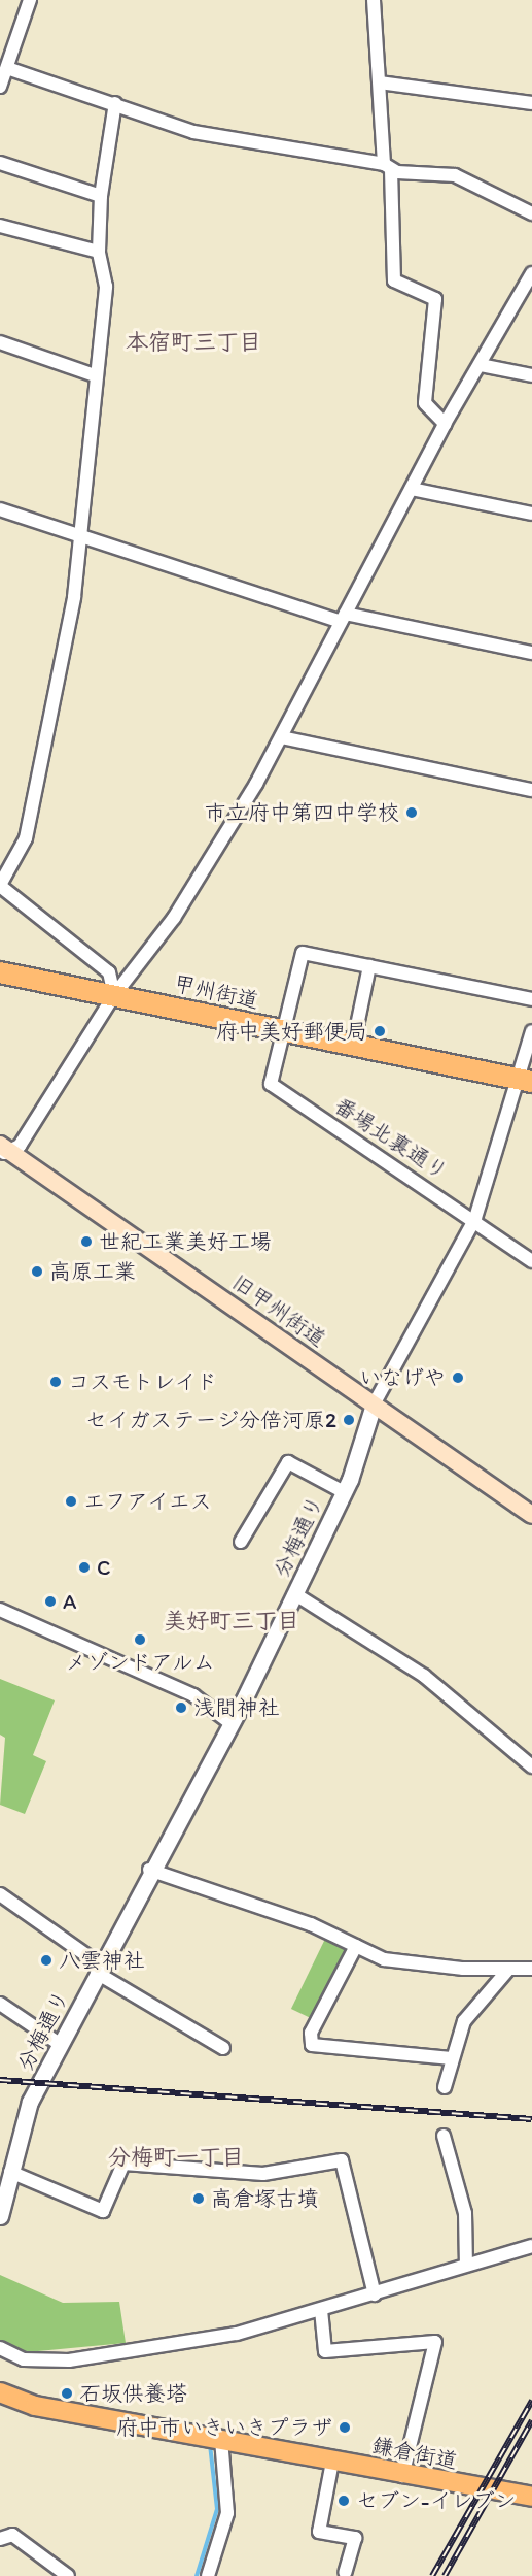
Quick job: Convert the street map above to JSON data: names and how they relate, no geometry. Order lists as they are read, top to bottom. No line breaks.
{"streets":{"highway":["甲州街道"],"main road":["旧甲州街道","鎌倉街道"],"street":["番場北裏通り","分梅通り"]},"crossings":[["甲州街道","番場北裏通り"],["甲州街道","分梅通り"],["番場北裏通り","分梅通り"],["旧甲州街道","分梅通り"]],"districts":["本宿町三丁目","美好町三丁目","分梅町一丁目"],"places":["市立府中第四中学校","府中美好郵便局","世紀工業美好工場","高原工業","いなげや","コスモトレイド","セイガステージ分倍河原2","エフアイエス","C","A","メゾンドアルム","浅間神社","八雲神社","高倉塚古墳","石坂供養塔","府中市いきいきプラザ","セブン-イレブン"]}
